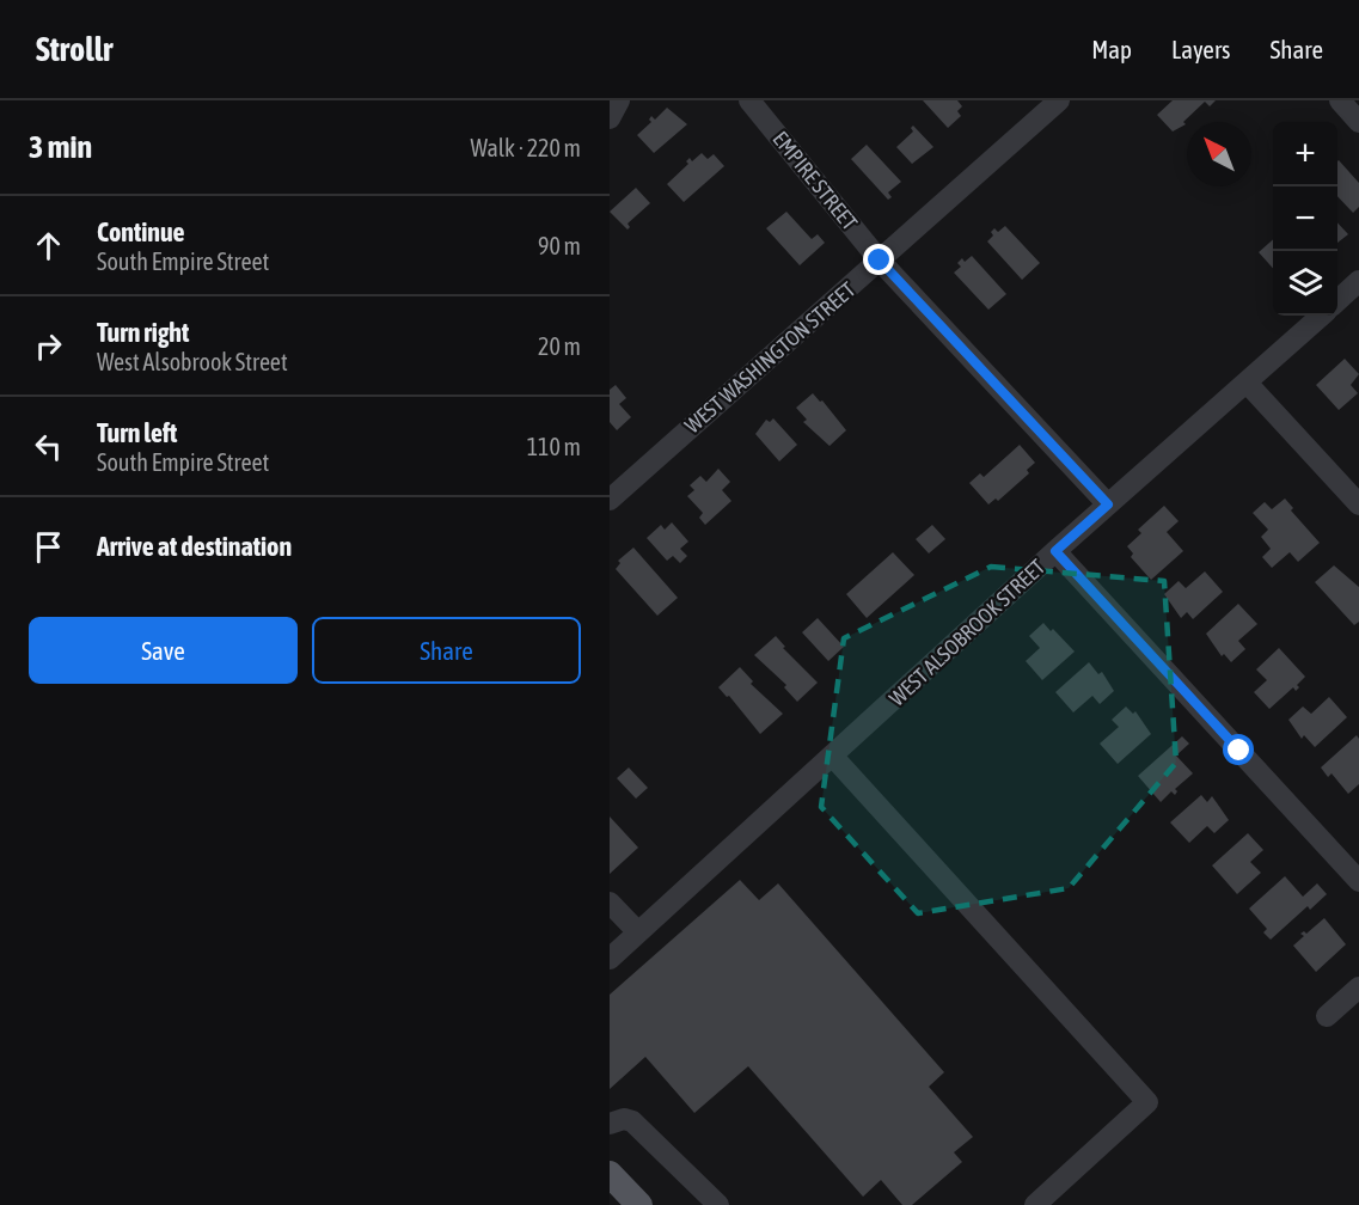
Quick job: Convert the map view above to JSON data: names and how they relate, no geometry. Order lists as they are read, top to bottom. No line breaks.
{"streets":{"street":["EMPIRE STREET","WEST WASHINGTON STREET","WEST ALSOBROOK STREET"]},"crossings":[["EMPIRE STREET","WEST WASHINGTON STREET"],["EMPIRE STREET","WEST ALSOBROOK STREET"]],"north":"top left","page":{"header":"Strollr","nav":["Map","Layers","Share"],"heading":["3 min","Walk · 220 m"],"map_buttons":["+","−"],"list":[["Continue","South Empire Street","90 m"],["Turn right","West Alsobrook Street","20 m"],["Turn left","South Empire Street","110 m"],"Arrive at destination"],"buttons":["Save","Share"]}}
